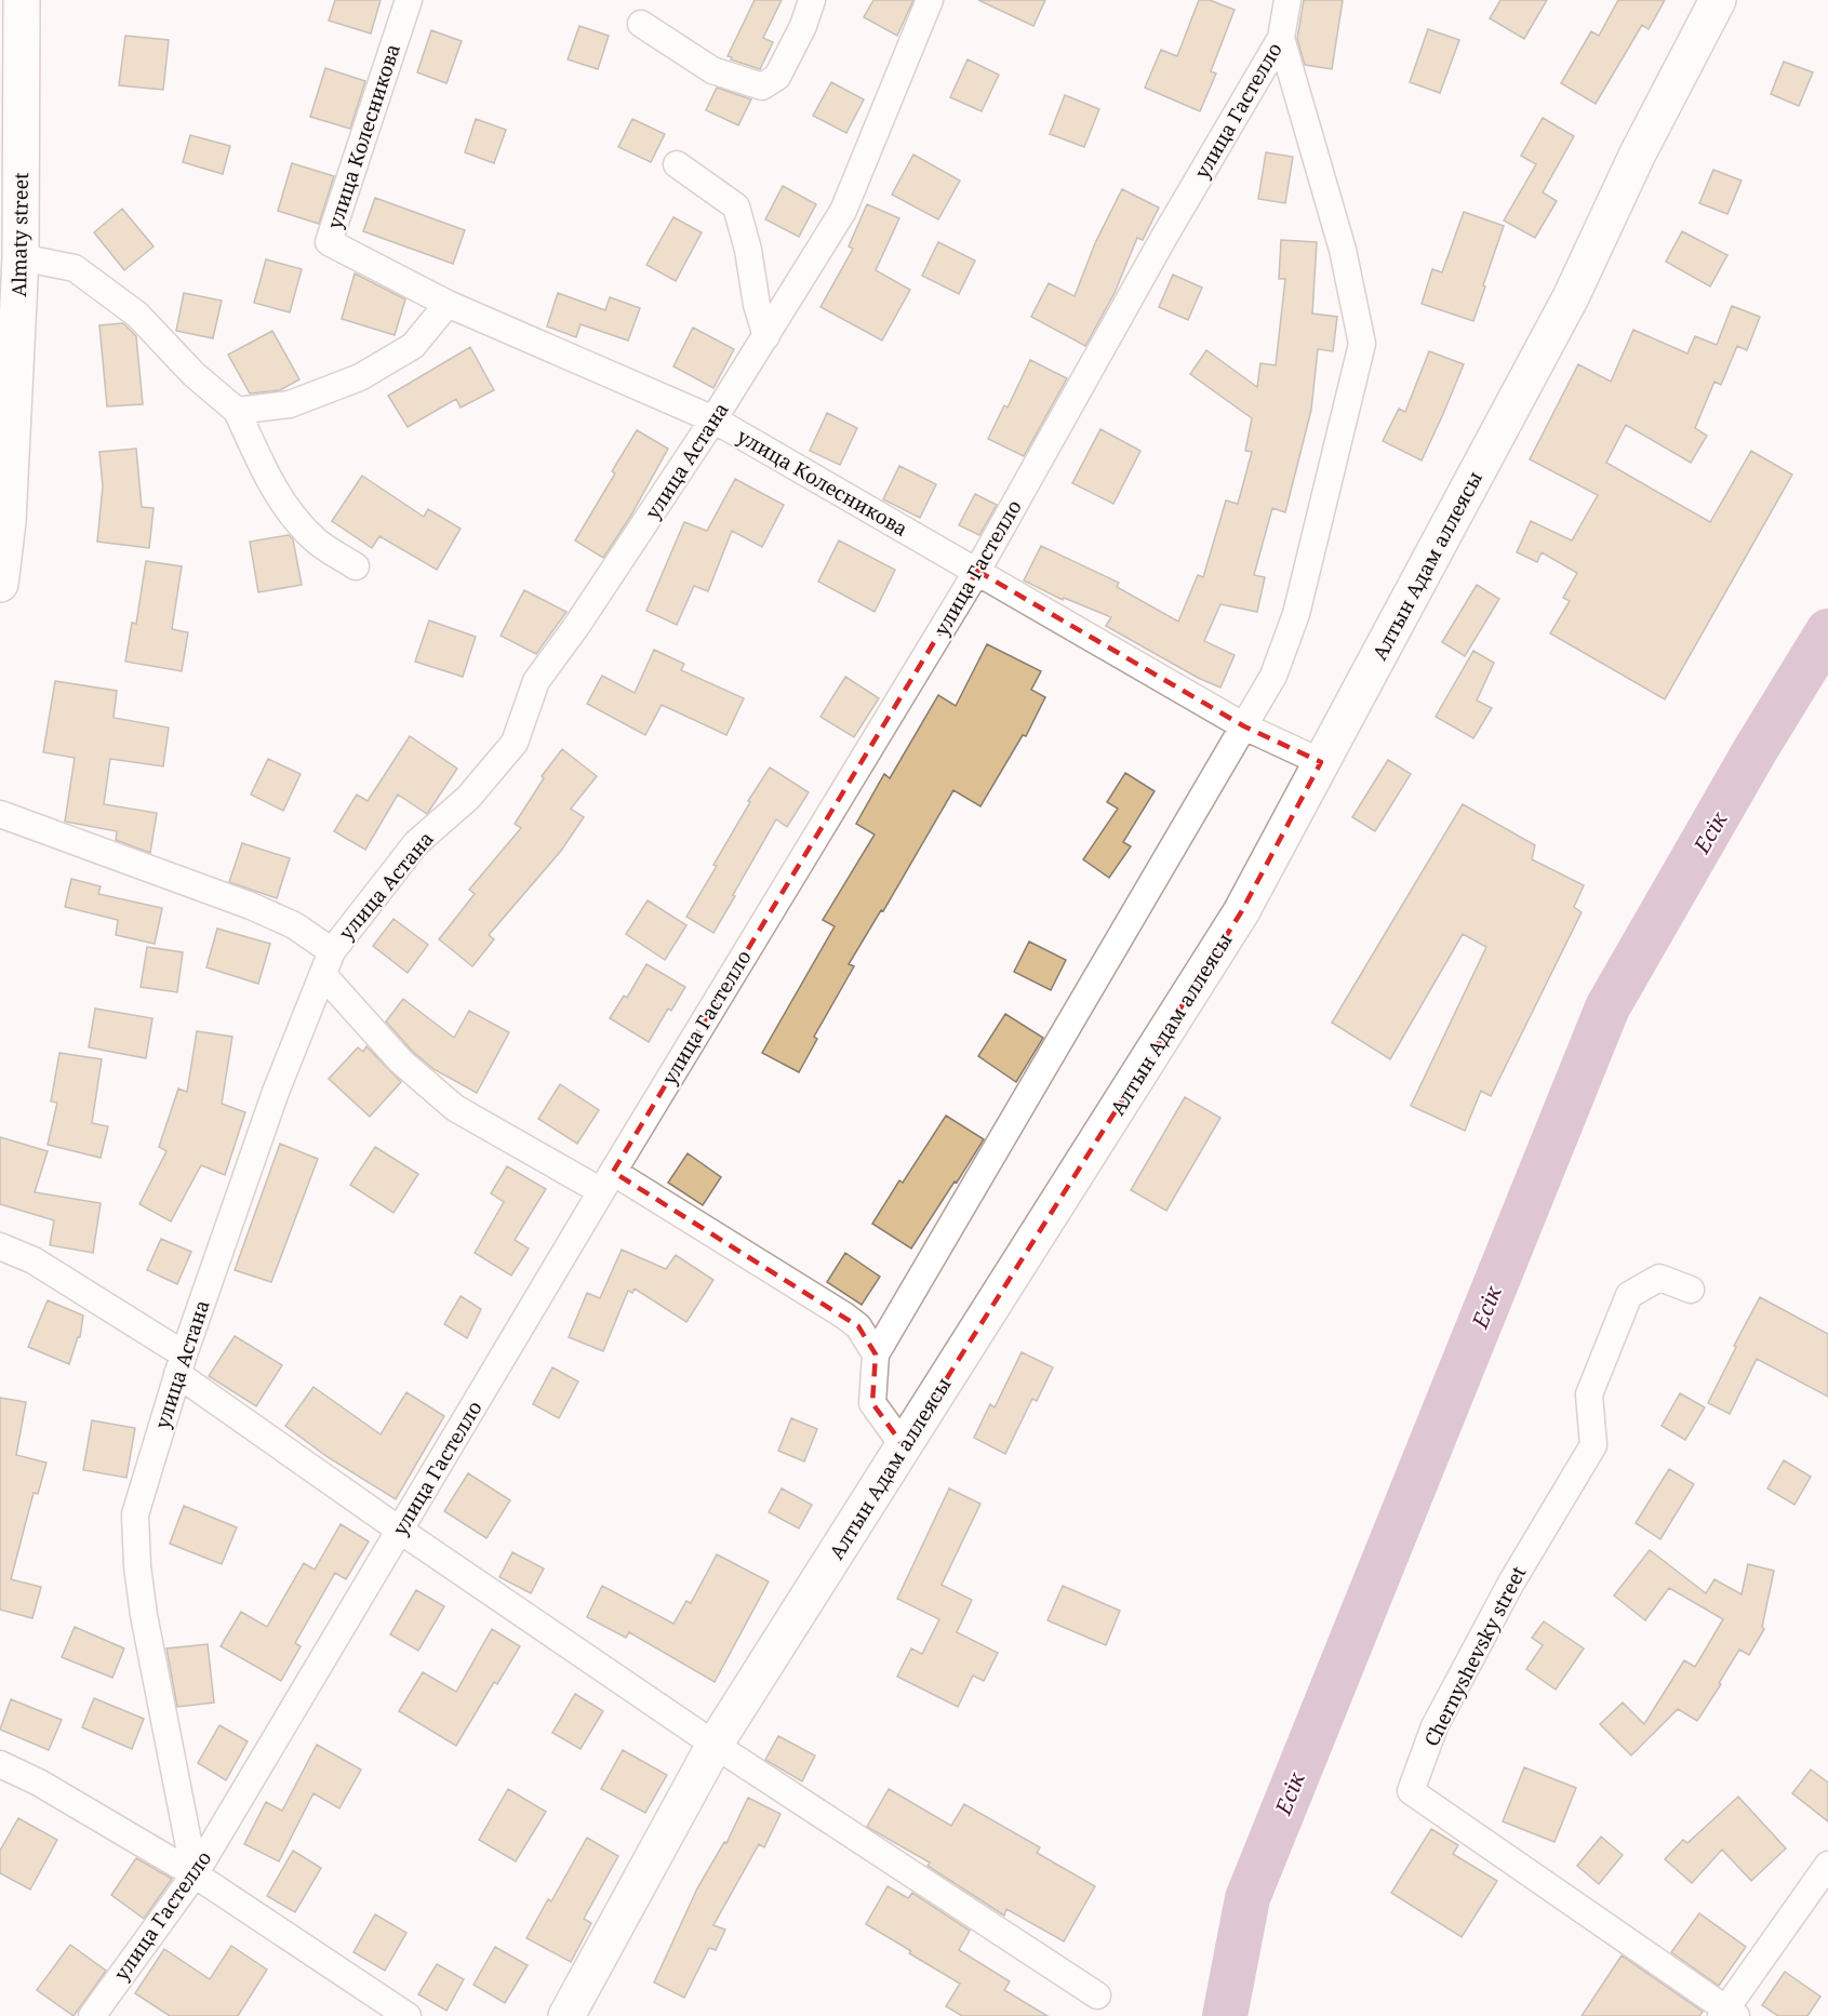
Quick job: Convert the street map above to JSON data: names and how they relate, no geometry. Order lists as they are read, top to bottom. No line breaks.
{"streets":{"main road":["Almaty street","Алтын Адам аллеясы"],"street":["улица Гастелло","улица Колесникова","улица Астана","Chernyshevsky street"]},"crossings":[["улица Гастелло","улица Колесникова"],["улица Гастелло","улица Астана"],["улица Колесникова","улица Астана"],["улица Колесникова","Алтын Адам аллеясы"]],"water":["Есік"]}
